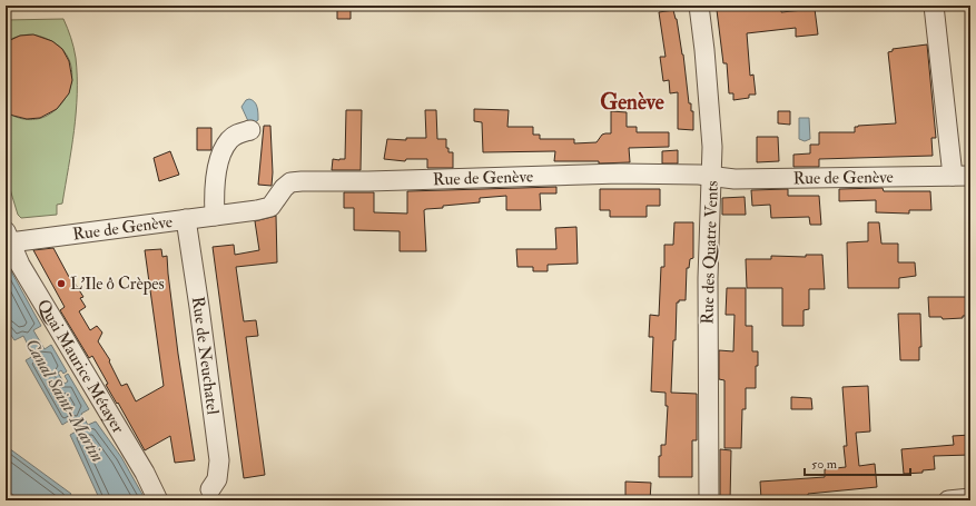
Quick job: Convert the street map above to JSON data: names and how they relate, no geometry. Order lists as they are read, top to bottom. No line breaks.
{"streets":{"street":["Rue de Genève","Rue des Quatre Vents","Rue de Neuchatel","Quai Maurice Métayer"]},"crossings":[["Rue de Genève","Rue des Quatre Vents"],["Rue de Genève","Rue de Neuchatel"],["Rue de Genève","Quai Maurice Métayer"]],"districts":["Genève"],"water":["Canal Saint-Martin"],"places":["L'Ile ô Crèpes"],"scale_bar":"50 m"}
